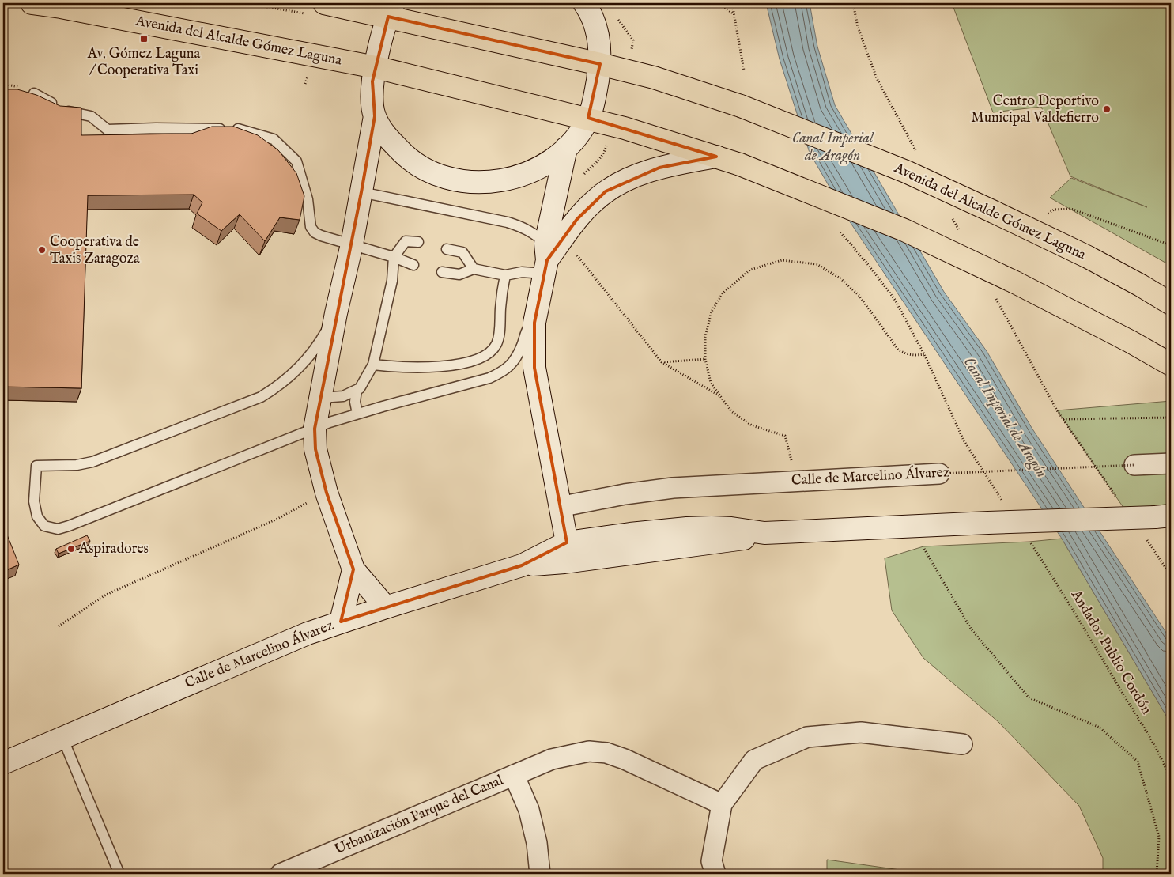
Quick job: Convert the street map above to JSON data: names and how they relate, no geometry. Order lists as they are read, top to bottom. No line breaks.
{"streets":{"main road":["Avenida del Alcalde Gómez Laguna"],"street":["Calle de Marcelino Álvarez","Urbanización Parque del Canal"],"path":["Andador Publio Cordón"]},"water":["Canal Imperial de Aragón"],"places":{"transit":["Av. Gómez Laguna / Cooperativa Taxi"],"other":["Centro Deportivo Municipal Valdefierro","Cooperativa de Taxis Zaragoza","Aspiradores"]}}
